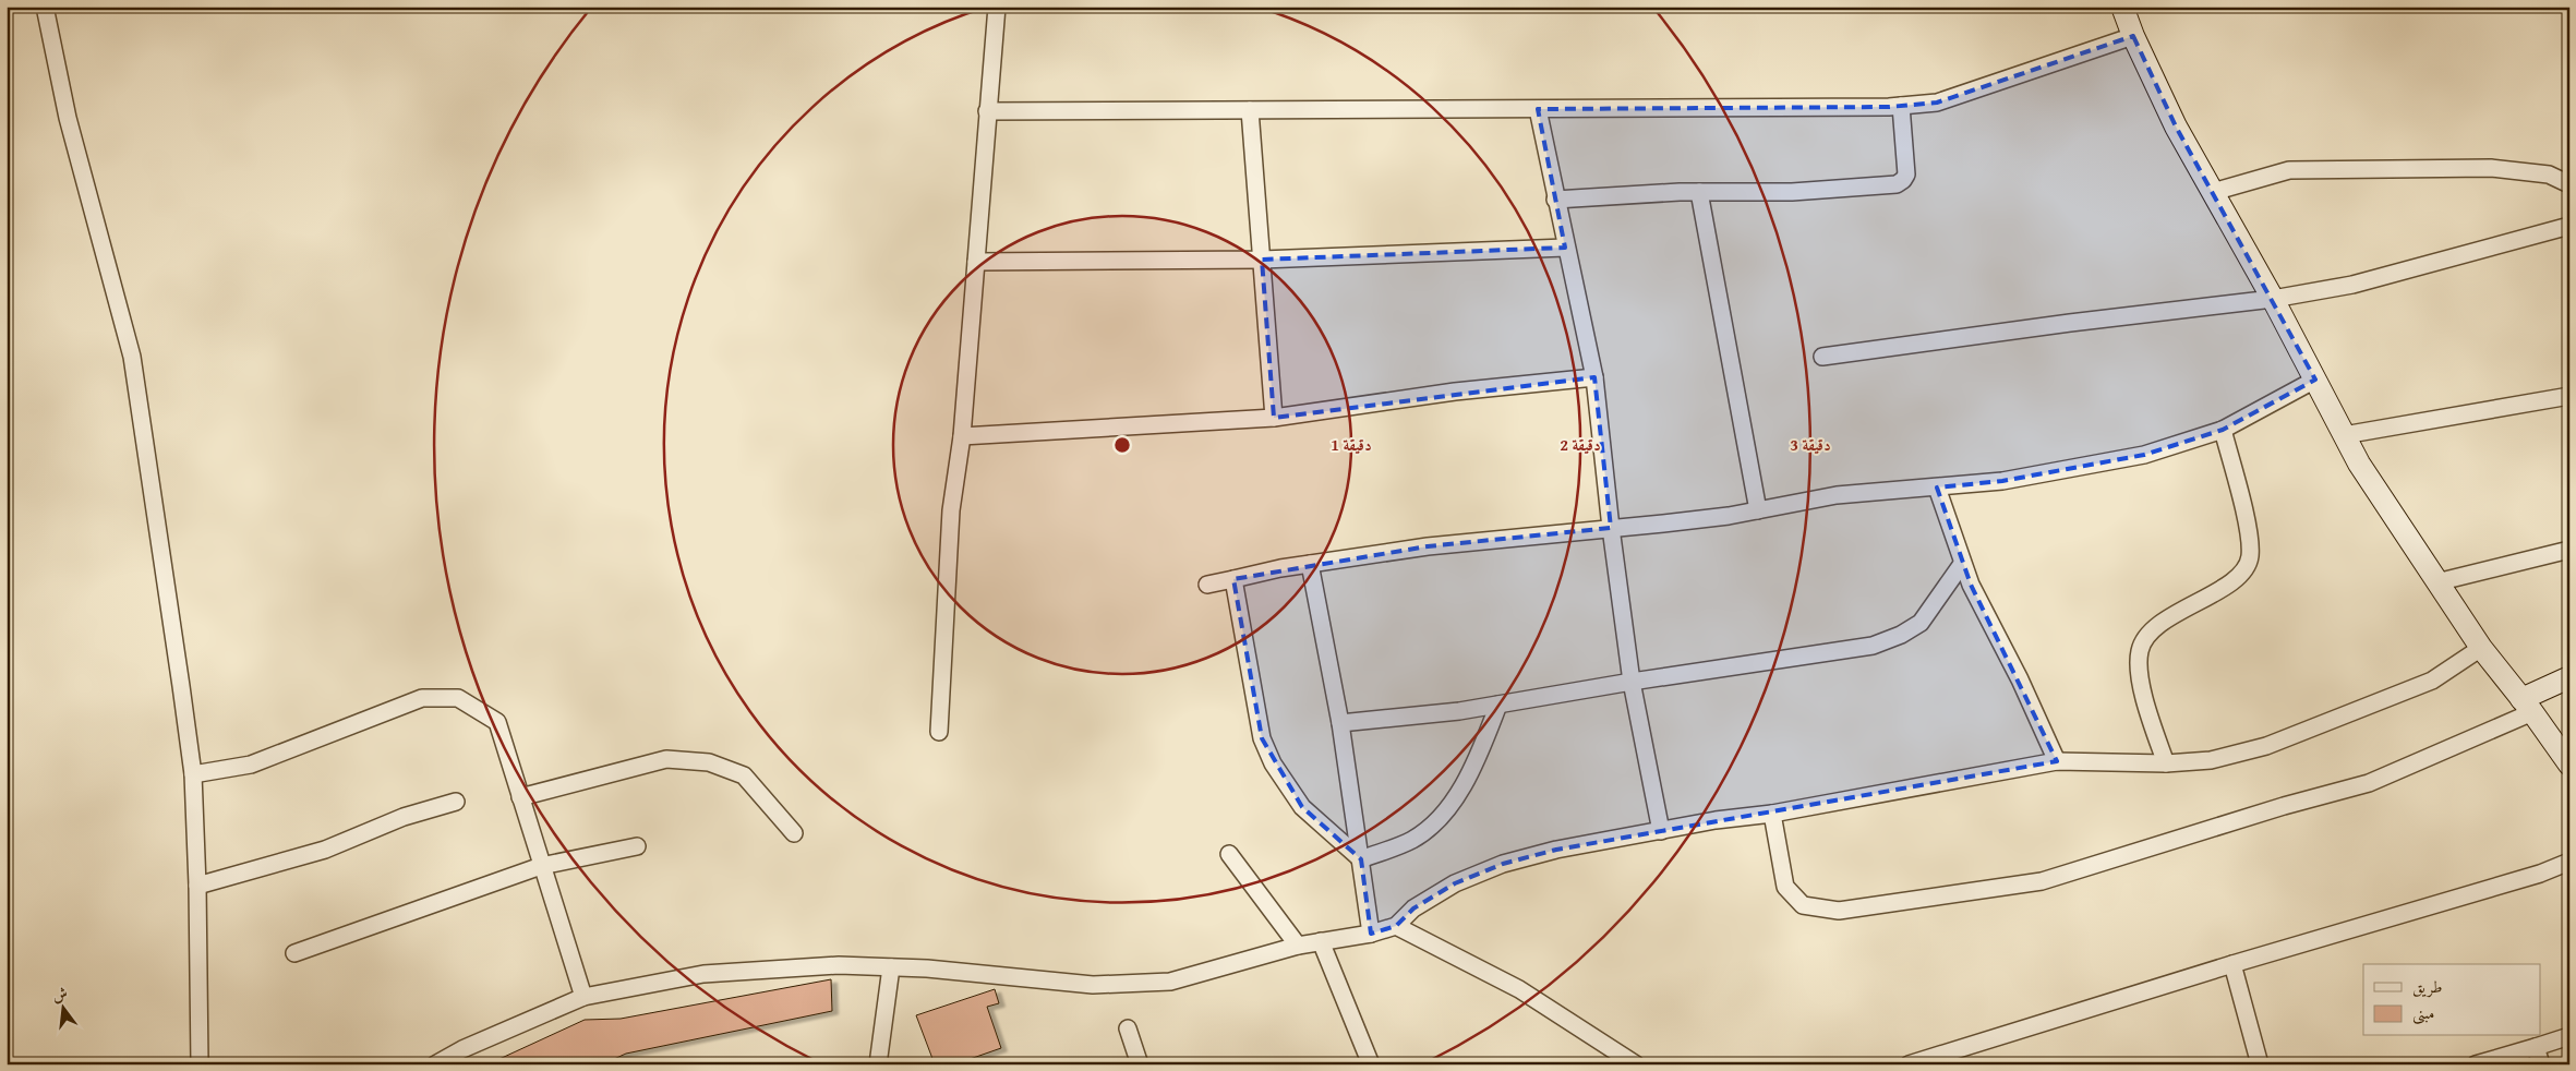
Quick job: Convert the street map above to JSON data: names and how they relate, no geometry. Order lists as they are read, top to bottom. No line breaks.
{"legend":["طريق","مبنى"],"north":"top","rings":["1 دقيقة","2 دقيقة","3 دقيقة"]}
